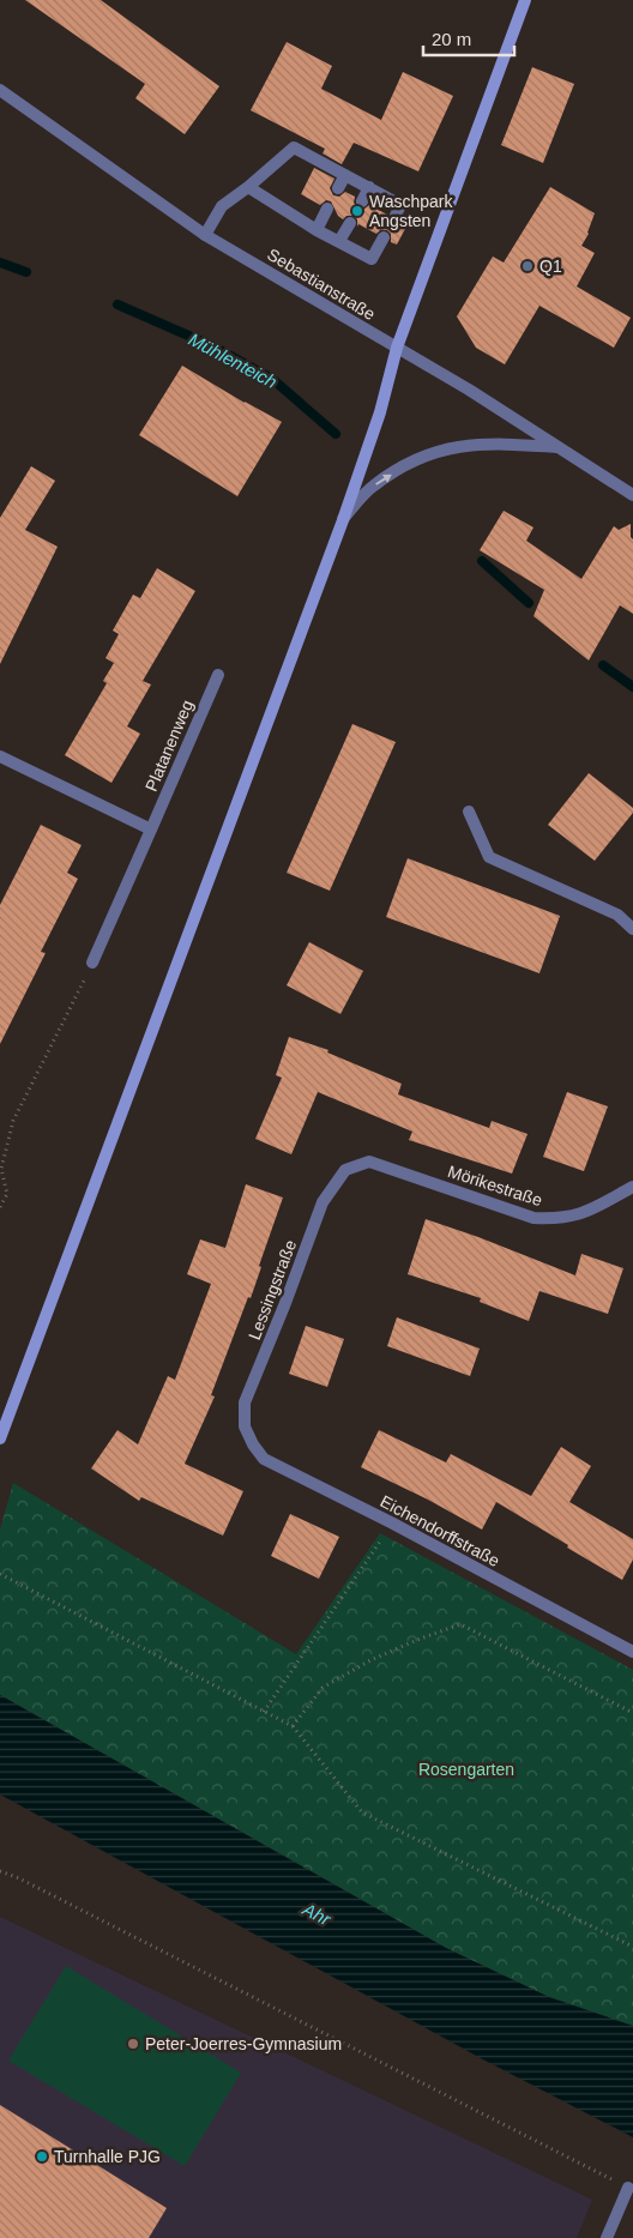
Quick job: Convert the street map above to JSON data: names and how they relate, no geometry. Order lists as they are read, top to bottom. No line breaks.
{"streets":{"street":["Sebastianstraße","Platanenweg","Mörikestraße","Lessingstraße","Eichendorffstraße"]},"crossings":[["Mörikestraße","Lessingstraße"],["Lessingstraße","Eichendorffstraße"]],"water":["Mühlenteich","Ahr"],"parks":["Rosengarten"],"places":["Waschpark Angsten","Q1","Peter-Joerres-Gymnasium","Turnhalle PJG"],"scale_bar":"20 m"}
